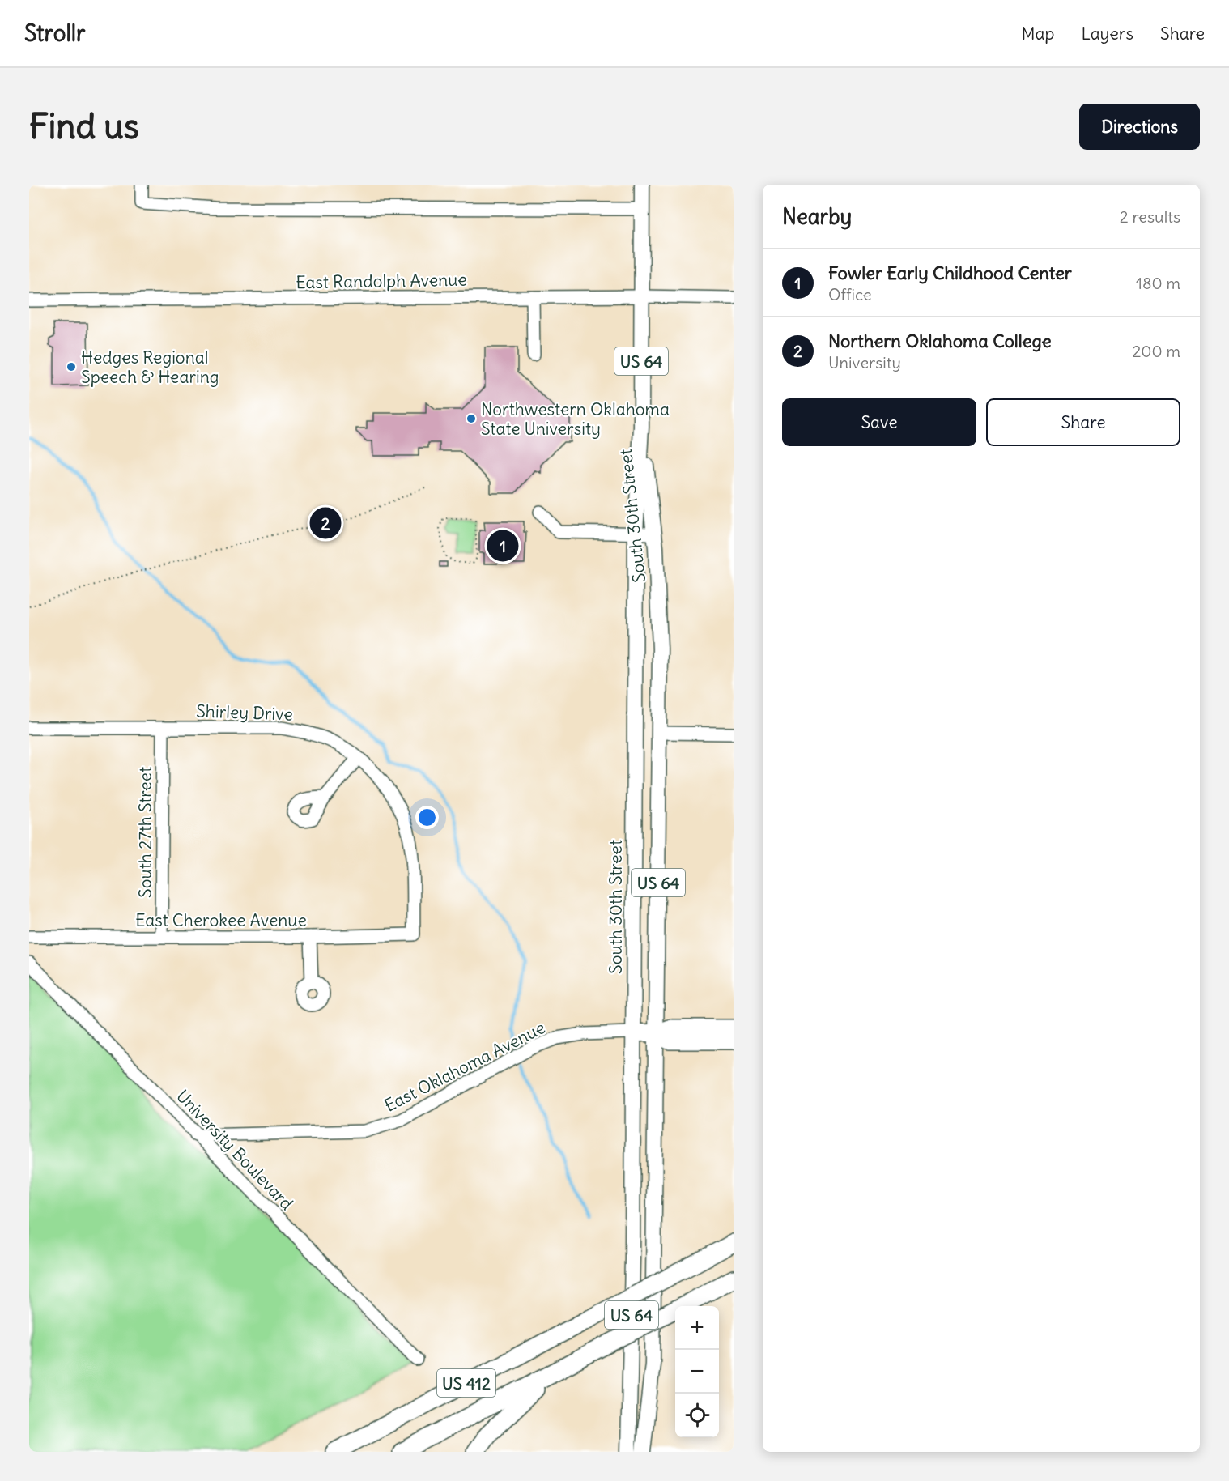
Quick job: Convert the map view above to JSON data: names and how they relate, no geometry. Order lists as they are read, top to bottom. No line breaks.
{"streets":{"highway":["US 64","US 412"],"main road":["South 30th Street"],"street":["East Randolph Avenue","Shirley Drive","South 27th Street","East Cherokee Avenue","East Oklahoma Avenue","University Boulevard"]},"crossings":[["East Randolph Avenue","US 64"],["US 64","South 30th Street"],["US 64","US 412"],["South 30th Street","East Oklahoma Avenue"],["Shirley Drive","South 27th Street"],["Shirley Drive","East Cherokee Avenue"],["South 27th Street","East Cherokee Avenue"],["East Oklahoma Avenue","University Boulevard"]],"places":["Hedges Regional Speech & Hearing","Northwestern Oklahoma State University"],"page":{"header":"Strollr","nav":["Map","Layers","Share"],"buttons":["Directions",["Save","Share"]],"title":"Find us","heading":["Nearby","2 results"],"list":[{"mark":"1","name":"Fowler Early Childhood Center","note":"Office","value":"180 m"},{"mark":"2","name":"Northern Oklahoma College","note":"University","value":"200 m"}],"pins":["2","1"],"map_buttons":["+","−"]}}
